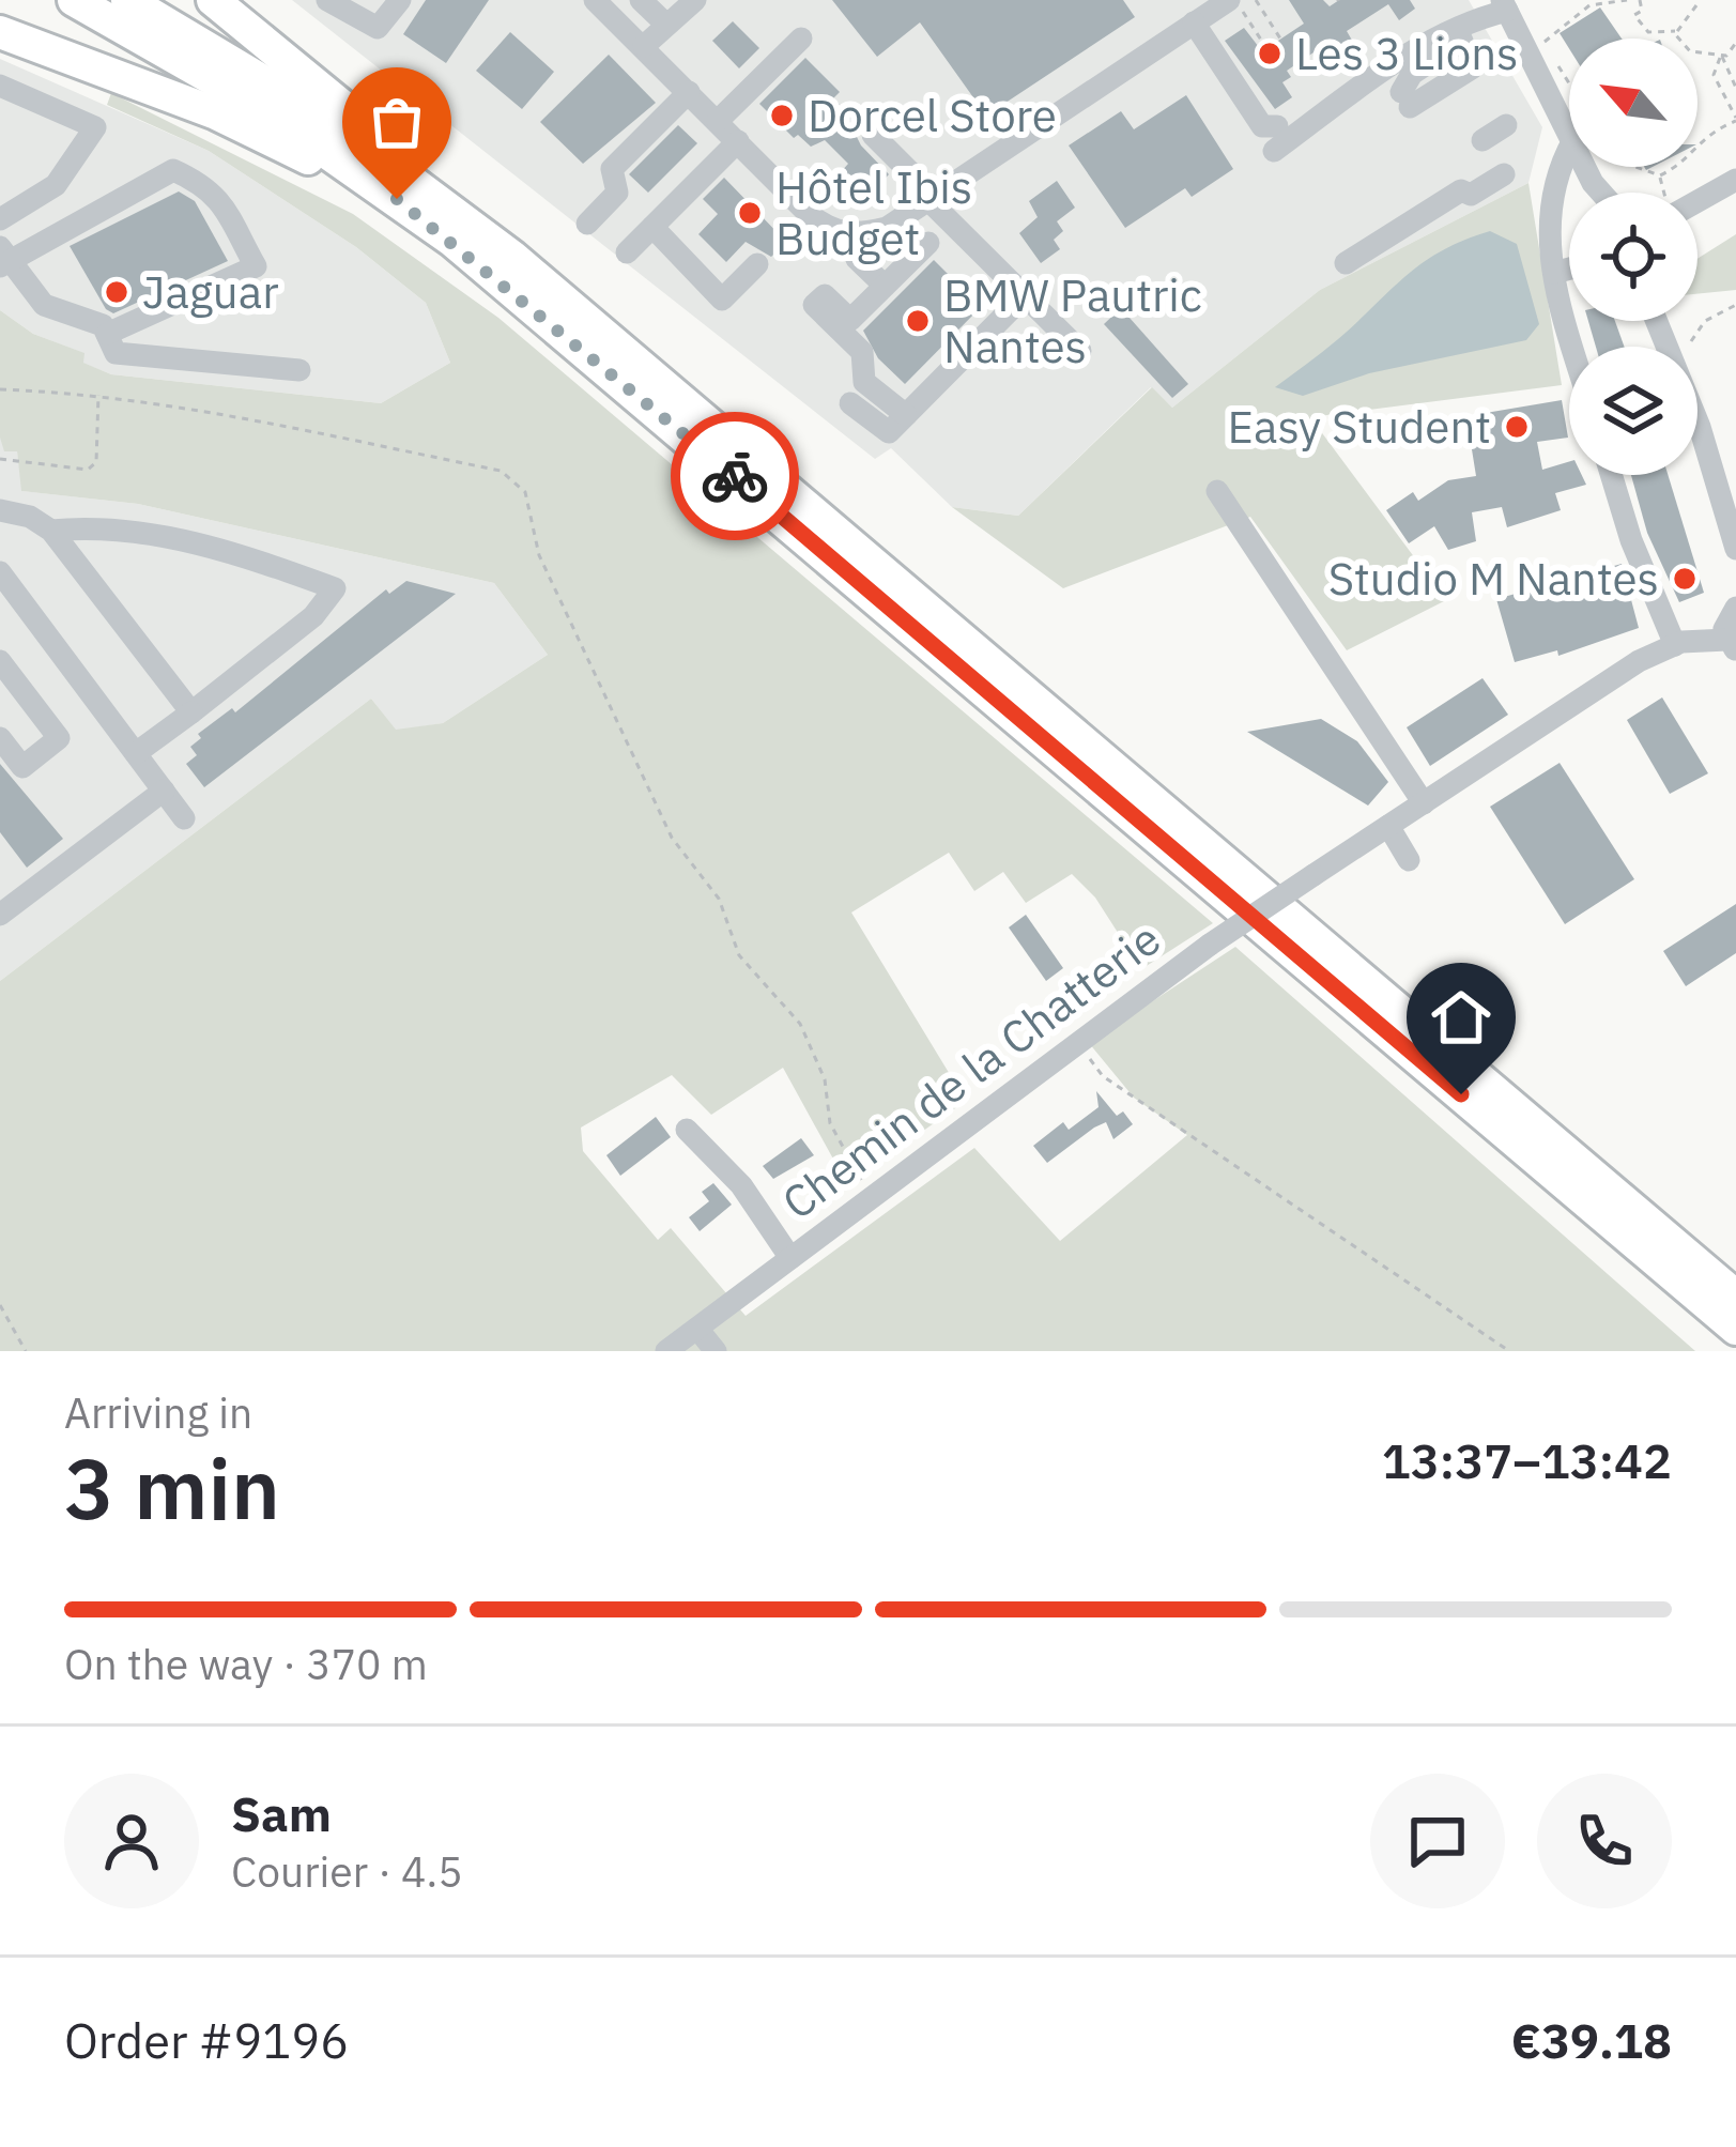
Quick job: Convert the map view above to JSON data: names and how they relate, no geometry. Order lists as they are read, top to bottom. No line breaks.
{"streets":{"street":["Chemin de la Chatterie"]},"places":["Les 3 Lions","Dorcel Store","Hôtel Ibis Budget","Jaguar","BMW Pautric Nantes","Easy Student","Studio M Nantes"],"north":"top left","page":{"heading":["3 min","Arriving in","13:37–13:42"],"panel":["Sam","Courier · 4.5","Order #9196","€39.18"],"bar":"On the way · 370 m"}}
